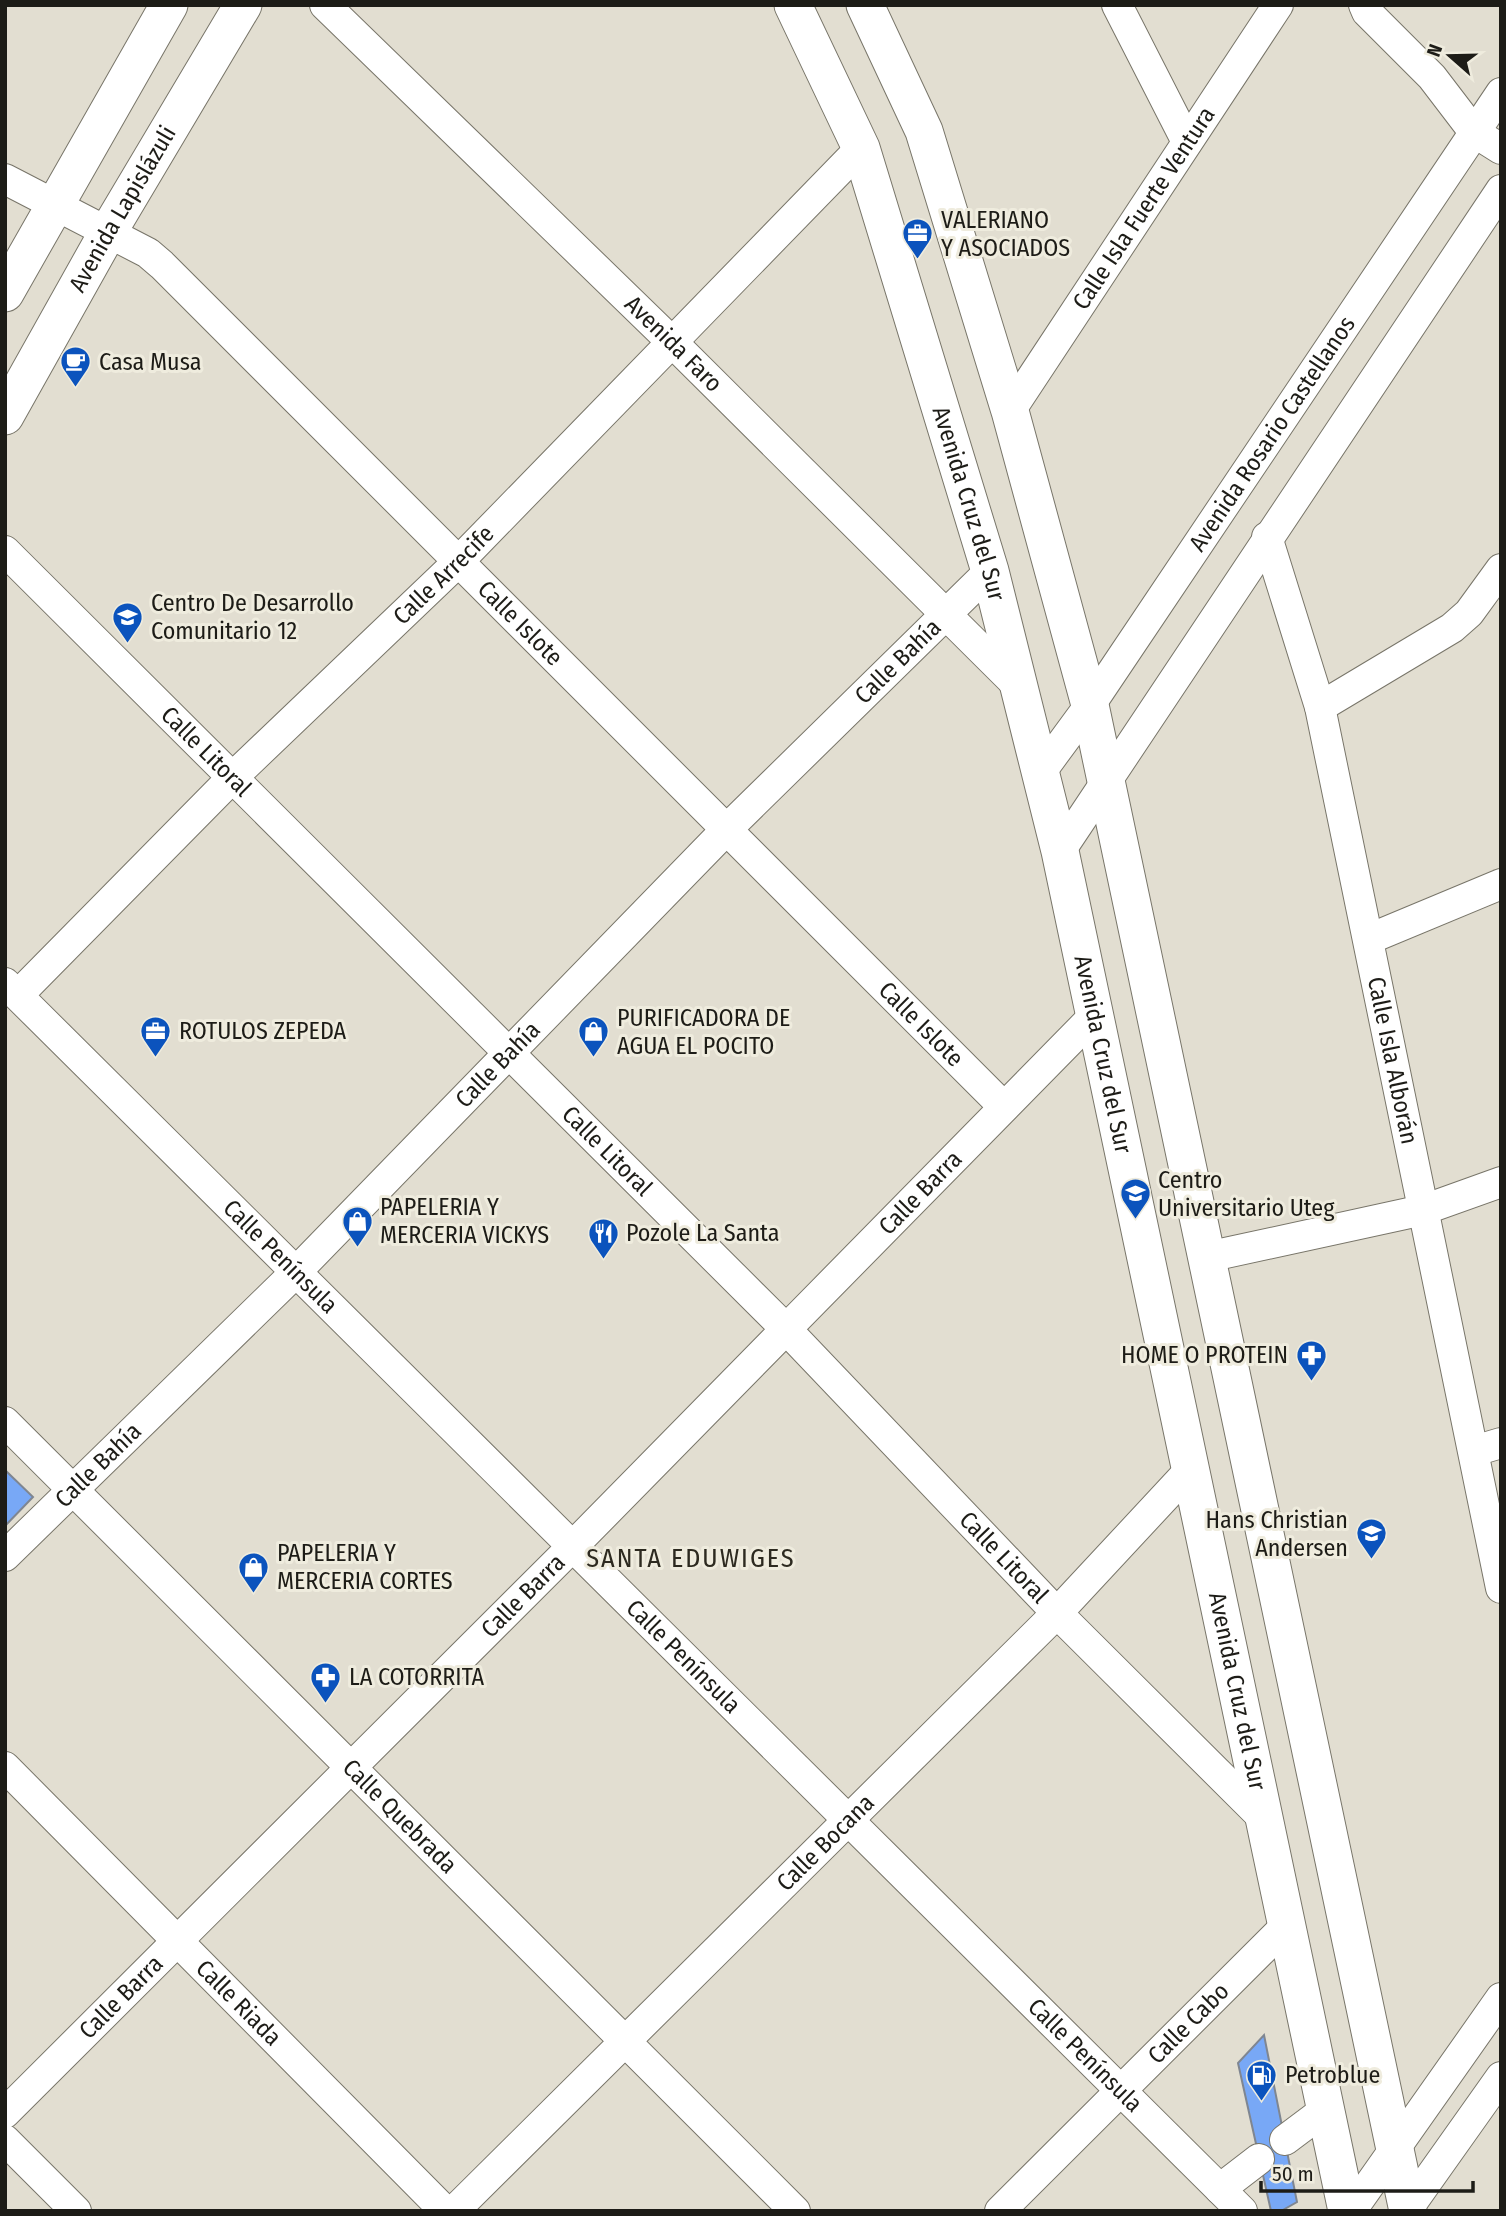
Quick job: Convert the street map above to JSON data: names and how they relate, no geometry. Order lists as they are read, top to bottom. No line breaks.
{"streets":{"main road":["Avenida Lapislázuli","Avenida Cruz del Sur"],"street":["Calle Isla Fuerte Ventura","Avenida Faro","Avenida Rosario Castellanos","Calle Arrecife","Calle Islote","Calle Bahía","Calle Litoral","Calle Isla Alborán","Calle Barra","Calle Península","Calle Quebrada","Calle Bocana","Calle Riada","Calle Cabo"]},"crossings":[["Avenida Lapislázuli","Calle Islote"],["Avenida Faro","Avenida Cruz del Sur"],["Avenida Faro","Calle Arrecife"],["Avenida Faro","Calle Bahía"],["Avenida Rosario Castellanos","Avenida Cruz del Sur"],["Avenida Cruz del Sur","Calle Arrecife"],["Avenida Cruz del Sur","Calle Bahía"],["Avenida Cruz del Sur","Calle Litoral"],["Avenida Cruz del Sur","Calle Barra"],["Avenida Cruz del Sur","Calle Bocana"],["Avenida Cruz del Sur","Calle Cabo"],["Calle Arrecife","Calle Islote"],["Calle Arrecife","Calle Litoral"],["Calle Arrecife","Calle Península"],["Calle Islote","Calle Bahía"],["Calle Islote","Calle Barra"],["Calle Bahía","Calle Litoral"],["Calle Bahía","Calle Península"],["Calle Bahía","Calle Quebrada"],["Calle Litoral","Calle Barra"],["Calle Litoral","Calle Bocana"],["Calle Barra","Calle Península"],["Calle Barra","Calle Quebrada"],["Calle Barra","Calle Riada"],["Calle Península","Calle Bocana"],["Calle Península","Calle Cabo"],["Calle Quebrada","Calle Bocana"]],"districts":["SANTA EDUWIGES"],"places":{"office":["VALERIANO Y ASOCIADOS","ROTULOS ZEPEDA"],"cafe":["Casa Musa"],"school or university":["Centro De Desarrollo Comunitario 12","Centro Universitario Uteg","Hans Christian Andersen"],"shop":["PURIFICADORA DE AGUA EL POCITO","PAPELERIA Y MERCERIA VICKYS","PAPELERIA Y MERCERIA CORTES"],"restaurant":["Pozole La Santa"],"pharmacy":["HOME O PROTEIN","LA COTORRITA"],"fuel station":["Petroblue"]},"scale_bar":"50 m","north":"left"}
